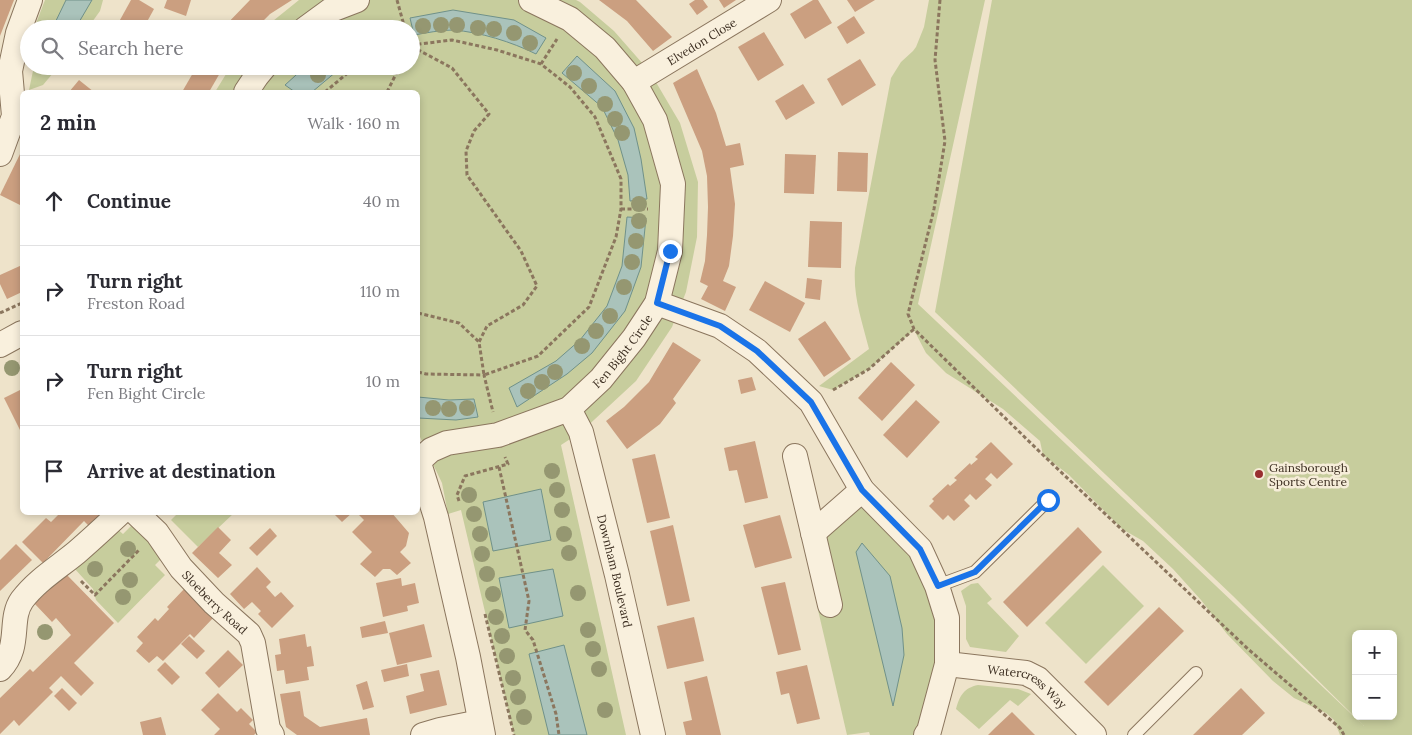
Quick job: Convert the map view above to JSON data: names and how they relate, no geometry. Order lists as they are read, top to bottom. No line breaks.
{"streets":{"street":["Elvedon Close","Fen Bight Circle","Downham Boulevard","Sloeberry Road","Watercress Way"]},"crossings":[["Elvedon Close","Fen Bight Circle"],["Fen Bight Circle","Downham Boulevard"]],"places":["Gainsborough Sports Centre"],"page":{"search":"Search here","heading":["2 min","Walk · 160 m"],"list":[["Continue","40 m"],["Turn right","Freston Road","110 m"],["Turn right","Fen Bight Circle","10 m"],"Arrive at destination"],"map_buttons":["+","−"]}}
